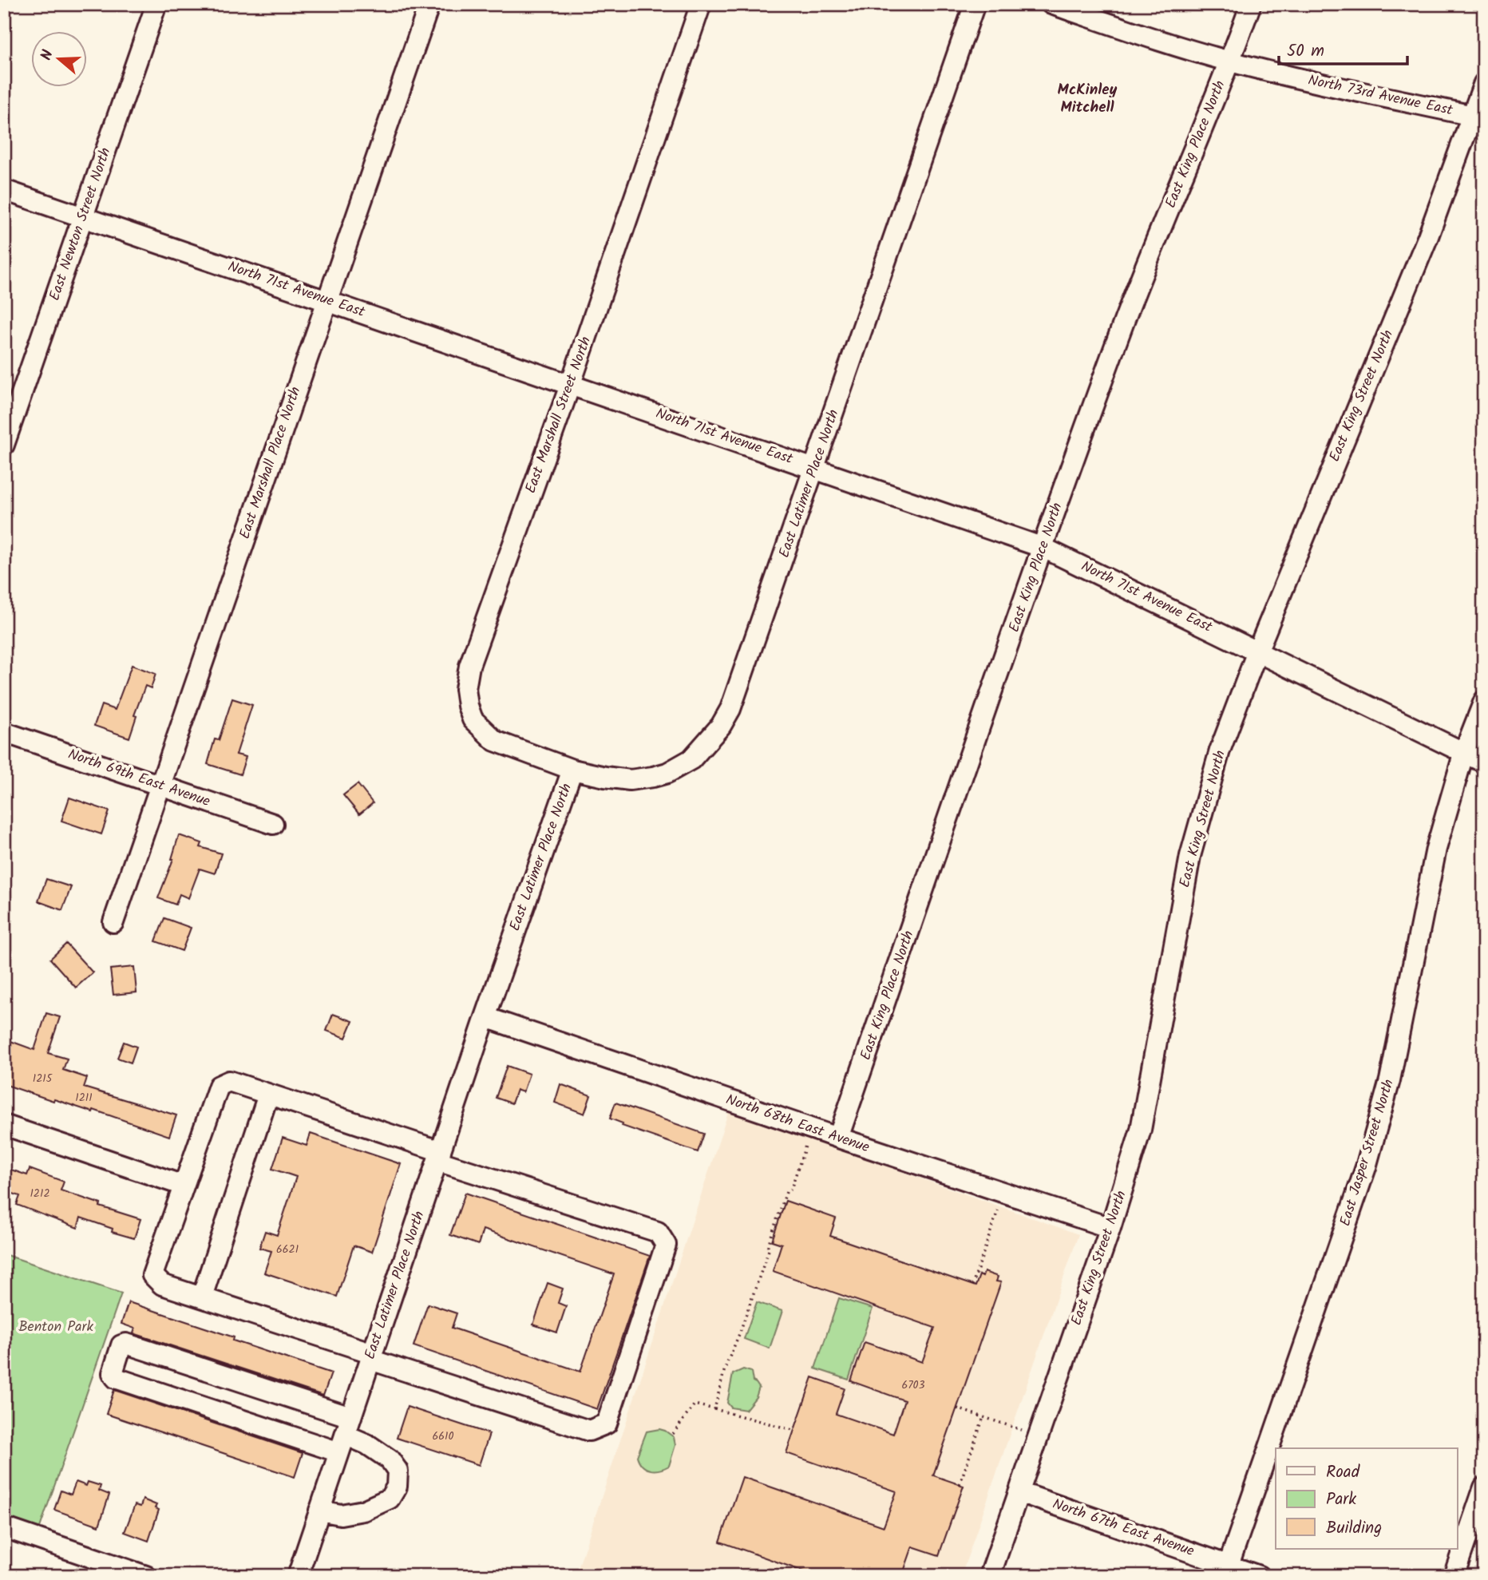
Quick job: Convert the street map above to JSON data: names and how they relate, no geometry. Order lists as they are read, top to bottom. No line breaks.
{"streets":{"street":["North 73rd Avenue East","East King Place North","East Newton Street North","North 71st Avenue East","East King Street North","East Marshall Street North","East Marshall Place North","East Latimer Place North","North 69th East Avenue","North 68th East Avenue","East Jasper Street North","North 67th East Avenue"]},"crossings":[["North 73rd Avenue East","East King Place North"],["North 73rd Avenue East","East King Street North"],["East King Place North","North 71st Avenue East"],["East King Place North","North 68th East Avenue"],["East Newton Street North","North 71st Avenue East"],["North 71st Avenue East","East King Street North"],["North 71st Avenue East","East Marshall Street North"],["North 71st Avenue East","East Marshall Place North"],["North 71st Avenue East","East Latimer Place North"],["North 71st Avenue East","East Jasper Street North"],["East King Street North","North 68th East Avenue"],["East King Street North","North 67th East Avenue"],["East Marshall Street North","East Latimer Place North"],["East Marshall Place North","North 69th East Avenue"],["East Latimer Place North","North 68th East Avenue"],["East Jasper Street North","North 67th East Avenue"]],"districts":["McKinley Mitchell"],"parks":["Benton Park"],"house_numbers":["1215","1211","1212","6621","6703","6610"],"legend":["Road","Park","Building"],"scale_bar":"50 m","north":"left"}
